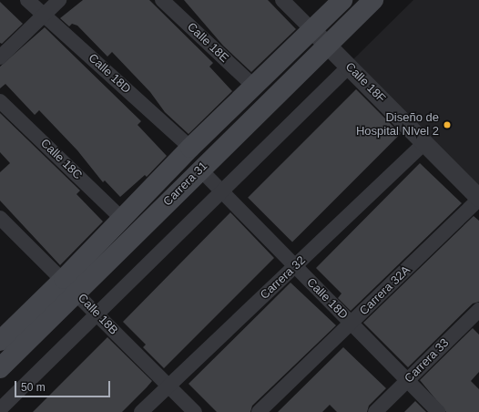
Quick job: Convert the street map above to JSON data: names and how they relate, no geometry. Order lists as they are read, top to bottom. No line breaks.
{"streets":{"main road":["Carrera 31"],"street":["Calle 18E","Calle 18D","Calle 18F","Calle 18C","Carrera 32","Carrera 32A","Calle 18B","Carrera 33"]},"crossings":[["Calle 18E","Carrera 31"],["Calle 18D","Carrera 31"],["Calle 18D","Carrera 32"],["Calle 18D","Carrera 32A"],["Calle 18D","Carrera 33"],["Calle 18F","Carrera 31"],["Calle 18F","Carrera 32"],["Calle 18F","Carrera 32A"],["Calle 18C","Carrera 31"],["Carrera 31","Calle 18B"],["Carrera 32","Calle 18B"]],"places":["Diseño de Hospital NIvel 2"],"scale_bar":"50 m"}
